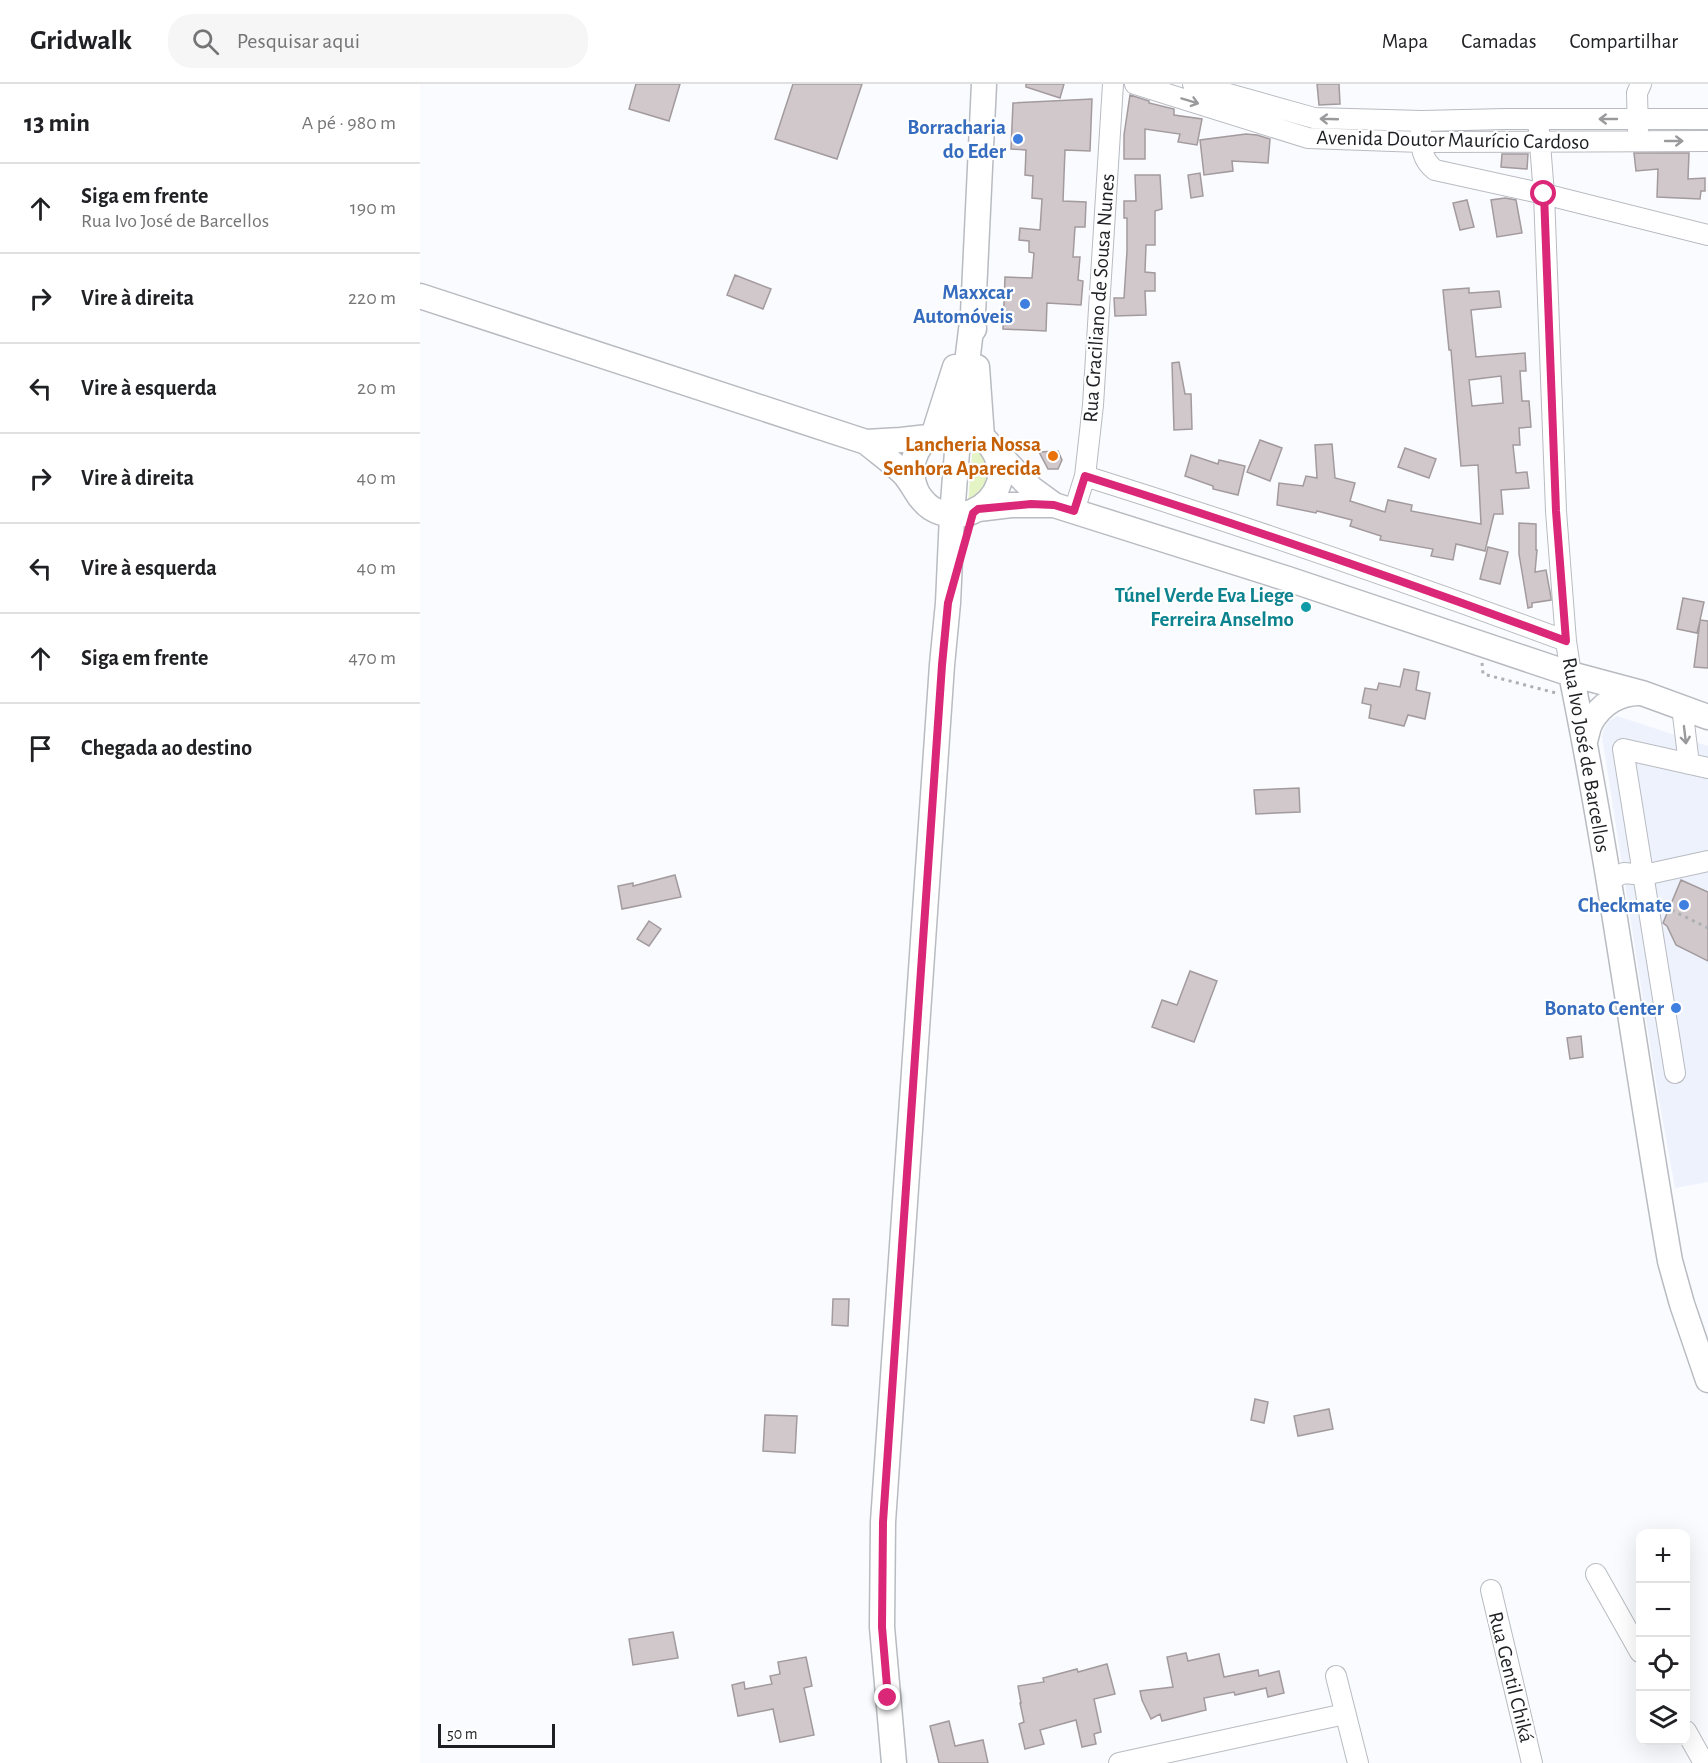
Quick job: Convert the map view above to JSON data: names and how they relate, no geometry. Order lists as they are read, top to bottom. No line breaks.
{"streets":{"main road":["Rua Ivo José de Barcellos"],"street":["Avenida Doutor Maurício Cardoso","Rua Graciliano de Sousa Nunes","Rua Gentil Chiká"]},"crossings":[["Avenida Doutor Maurício Cardoso","Rua Ivo José de Barcellos"]],"places":["Borracharia do Eder","Maxxcar Automóveis","Lancheria Nossa Senhora Aparecida","Túnel Verde Eva Liege Ferreira Anselmo","Checkmate","Bonato Center"],"scale_bar":"50 m","page":{"header":"Gridwalk","search":"Pesquisar aqui","nav":["Mapa","Camadas","Compartilhar"],"heading":["13 min","A pé · 980 m"],"list":[["Siga em frente","Rua Ivo José de Barcellos","190 m"],["Vire à direita","220 m"],["Vire à esquerda","20 m"],["Vire à direita","40 m"],["Vire à esquerda","40 m"],["Siga em frente","470 m"],"Chegada ao destino"],"map_buttons":["+","−"],"scale":"50 m"}}
